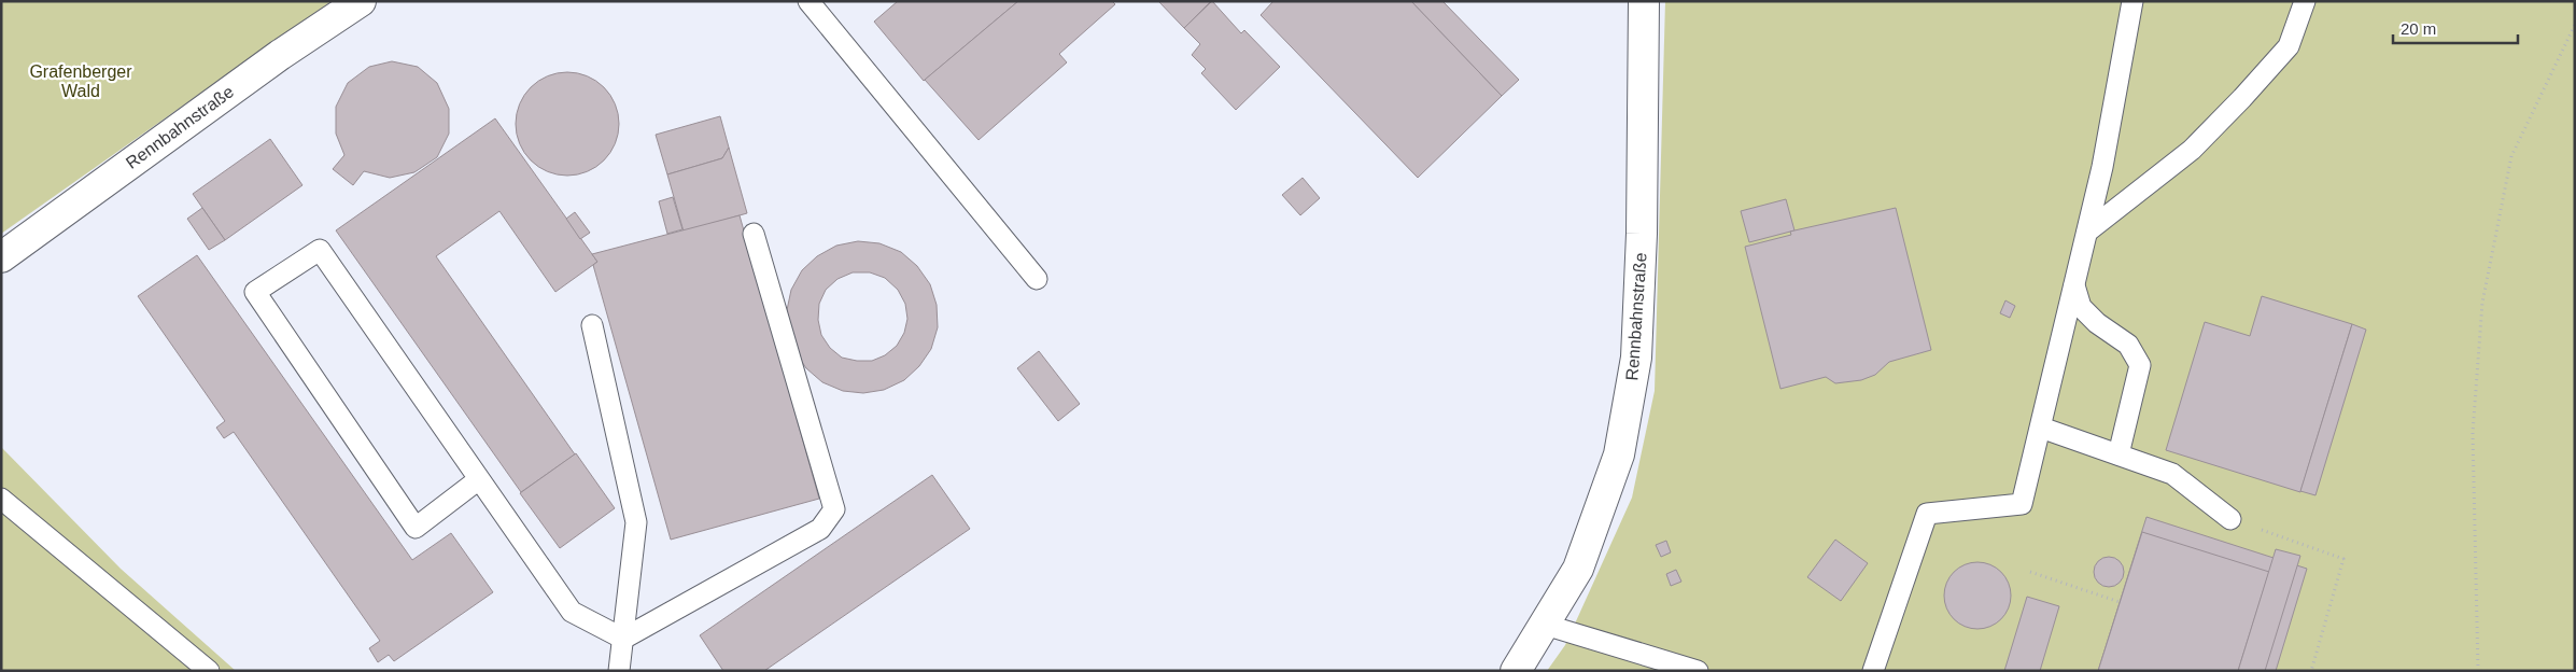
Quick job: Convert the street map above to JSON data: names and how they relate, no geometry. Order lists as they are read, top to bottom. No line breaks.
{"streets":{"street":["Rennbahnstraße"]},"parks":["Grafenberger Wald"],"scale_bar":"20 m"}
